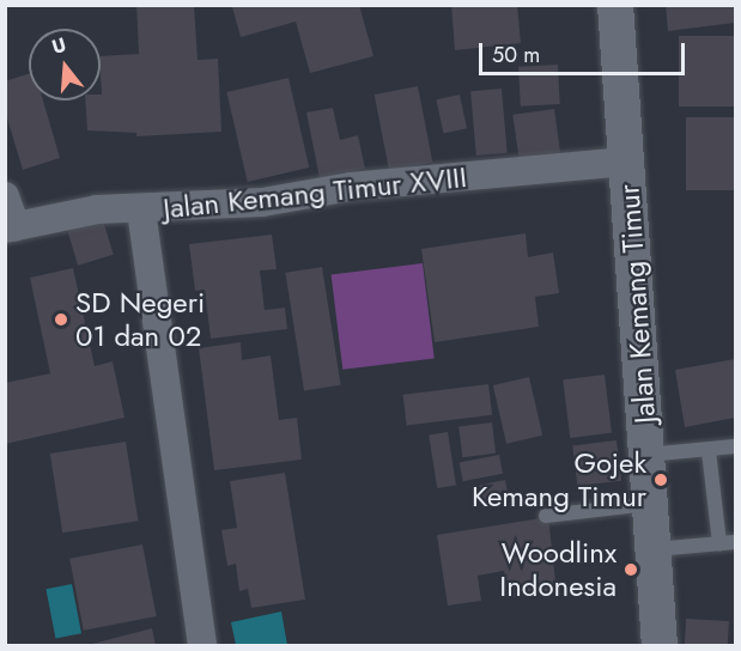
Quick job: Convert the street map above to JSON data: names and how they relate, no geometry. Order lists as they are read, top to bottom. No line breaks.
{"streets":{"street":["Jalan Kemang Timur XVIII","Jalan Kemang Timur"]},"crossings":[["Jalan Kemang Timur XVIII","Jalan Kemang Timur"]],"places":["SD Negeri 01 dan 02","Gojek Kemang Timur","Woodlinx Indonesia"],"scale_bar":"50 m","north":"top"}
